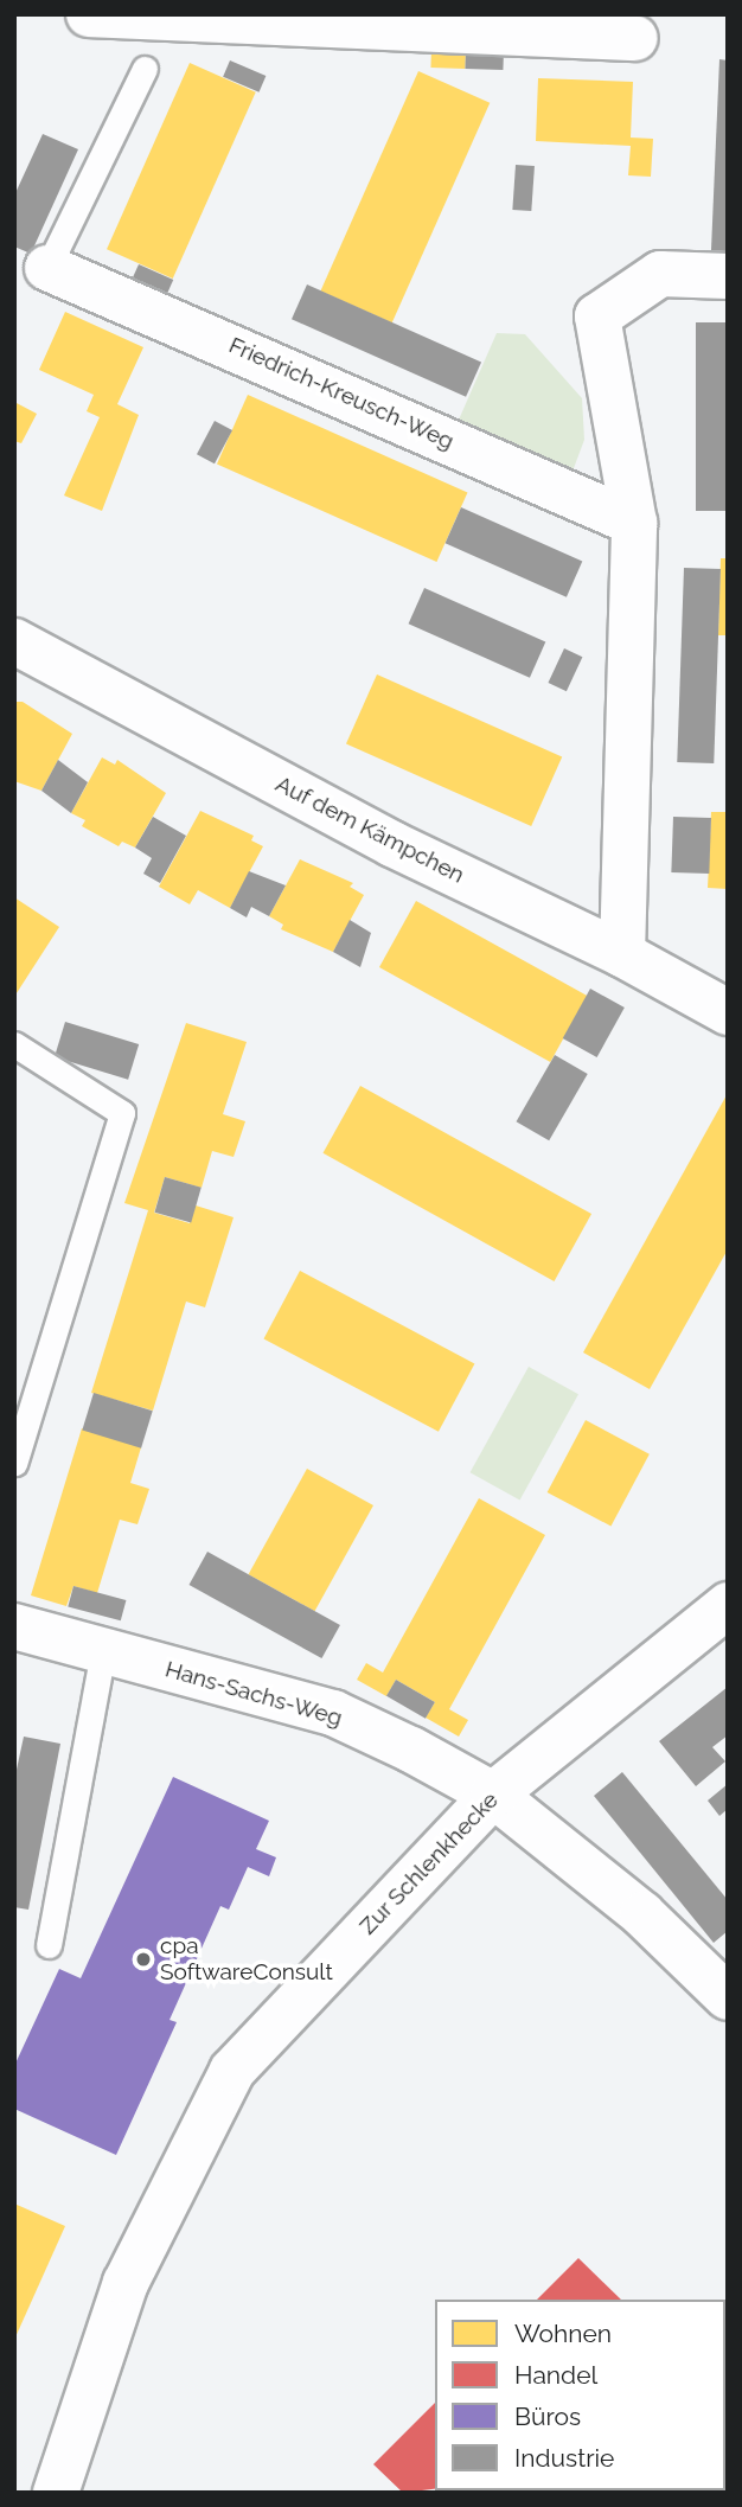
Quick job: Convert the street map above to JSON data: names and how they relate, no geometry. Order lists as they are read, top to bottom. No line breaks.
{"streets":{"street":["Friedrich-Kreusch-Weg","Auf dem Kämpchen","Hans-Sachs-Weg","Zur Schlenkhecke"]},"crossings":[["Hans-Sachs-Weg","Zur Schlenkhecke"]],"places":["cpa SoftwareConsult"],"legend":["Wohnen","Handel","Büros","Industrie"]}
